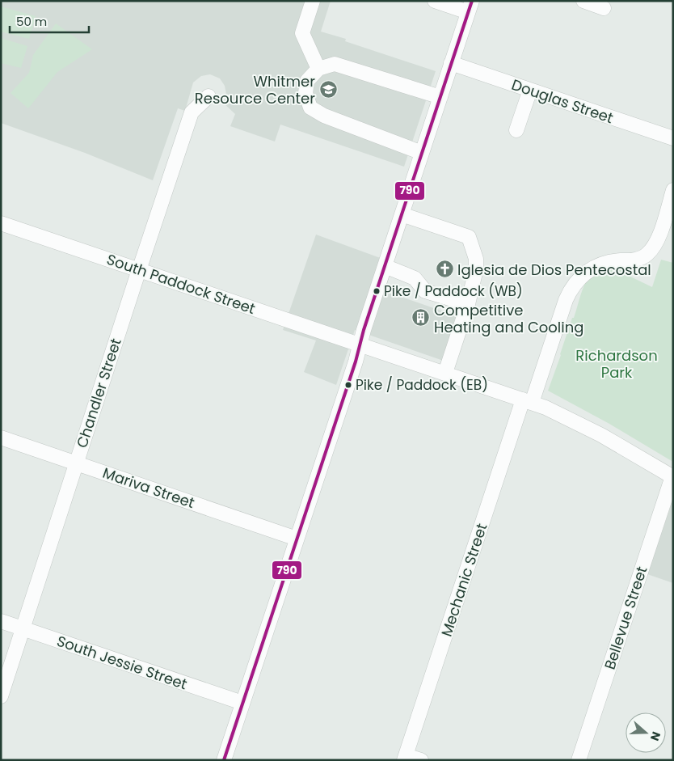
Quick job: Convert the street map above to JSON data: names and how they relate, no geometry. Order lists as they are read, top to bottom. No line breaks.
{"streets":{"street":["Douglas Street","South Paddock Street","Chandler Street","Mariva Street","Mechanic Street","Bellevue Street","South Jessie Street"]},"crossings":[["South Paddock Street","Chandler Street"],["South Paddock Street","Mechanic Street"],["South Paddock Street","Bellevue Street"],["Chandler Street","Mariva Street"],["Chandler Street","South Jessie Street"]],"parks":["Richardson Park"],"places":{"school or university":["Whitmer Resource Center"],"church":["Iglesia de Dios Pentecostal"],"other":["Pike / Paddock (WB)","Pike / Paddock (EB)"],"building":["Competitive Heating and Cooling"]},"lines":["transit line 790"],"scale_bar":"50 m","north":"right"}
